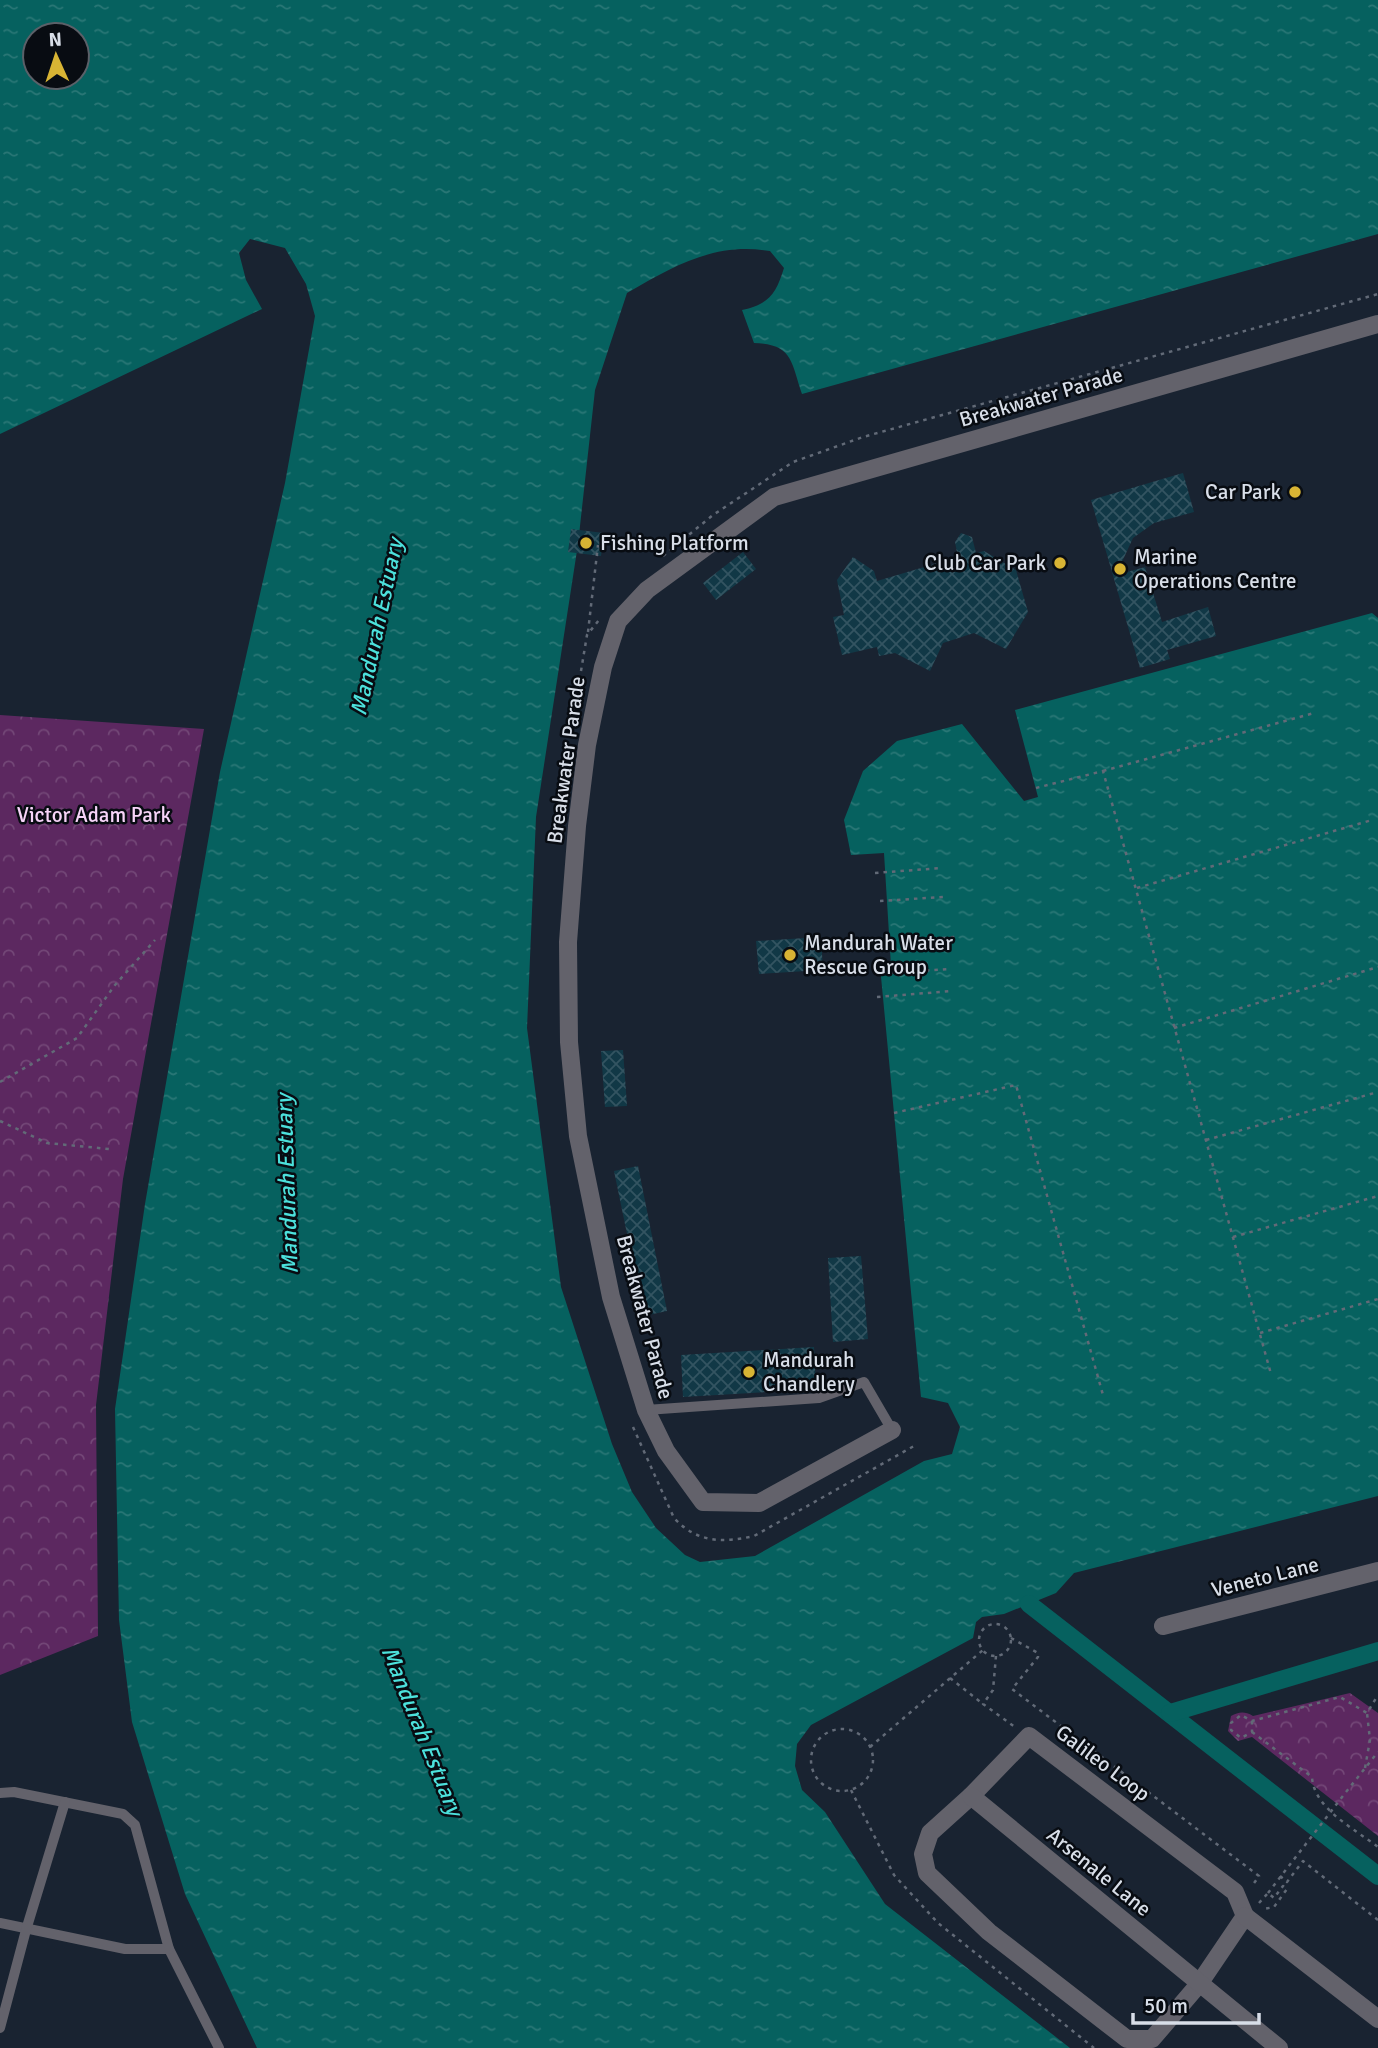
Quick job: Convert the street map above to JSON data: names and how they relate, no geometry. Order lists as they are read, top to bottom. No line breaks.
{"streets":{"street":["Breakwater Parade","Veneto Lane","Galileo Loop","Arsenale Lane"]},"crossings":[["Galileo Loop","Arsenale Lane"]],"water":["Mandurah Estuary"],"parks":["Victor Adam Park"],"places":["Car Park","Fishing Platform","Club Car Park","Marine Operations Centre","Mandurah Water Rescue Group","Mandurah Chandlery"],"scale_bar":"50 m","north":"top"}
